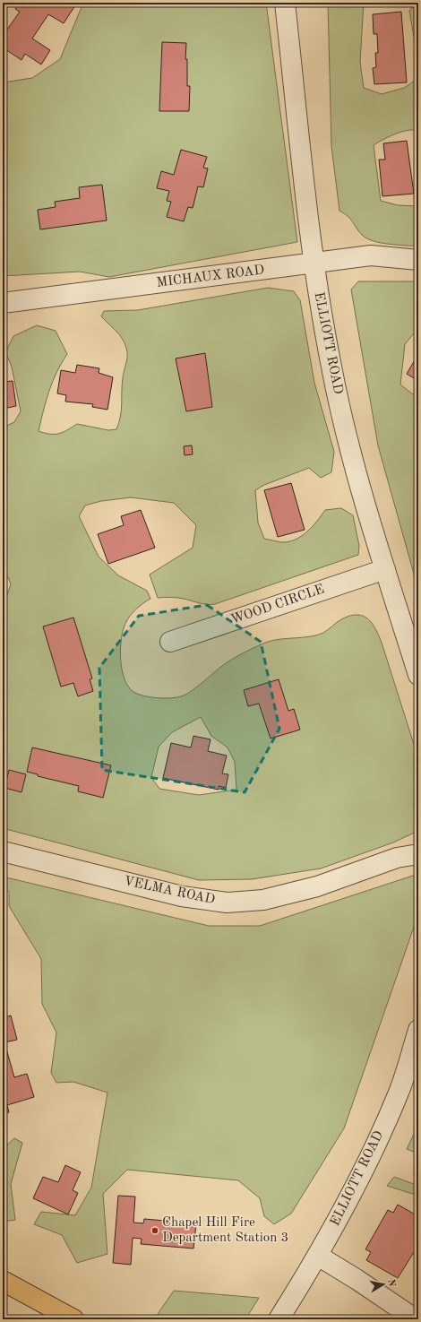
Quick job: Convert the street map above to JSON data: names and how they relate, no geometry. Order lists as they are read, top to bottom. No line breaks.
{"streets":{"street":["MICHAUX ROAD","ELLIOTT ROAD","WOOD CIRCLE","VELMA ROAD"]},"crossings":[["MICHAUX ROAD","ELLIOTT ROAD"],["ELLIOTT ROAD","WOOD CIRCLE"]],"places":["Chapel Hill Fire Department Station 3"],"north":"right"}
